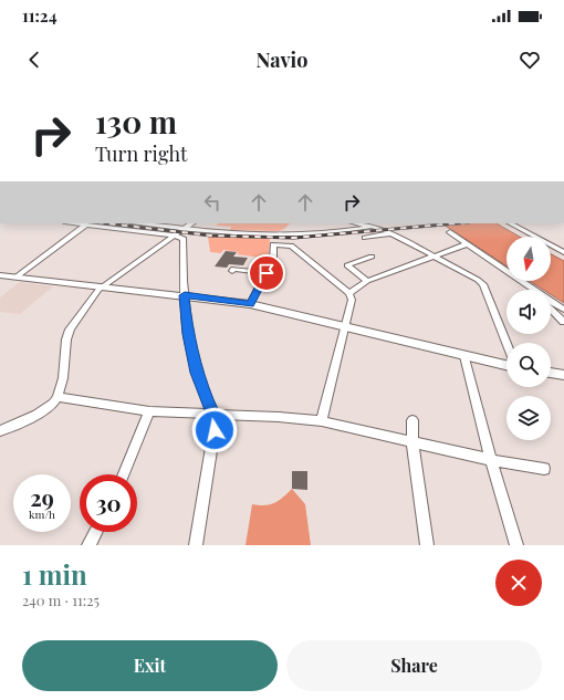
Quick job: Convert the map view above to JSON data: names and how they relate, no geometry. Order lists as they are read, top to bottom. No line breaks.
{"north":"bottom","page":{"status":"11:24","header":"Navio","turn":["130 m","Turn right"],"speed":"29 km/h","limit":"30","heading":["1 min","240 m · 11:25"],"buttons":["Exit","Share"]}}
